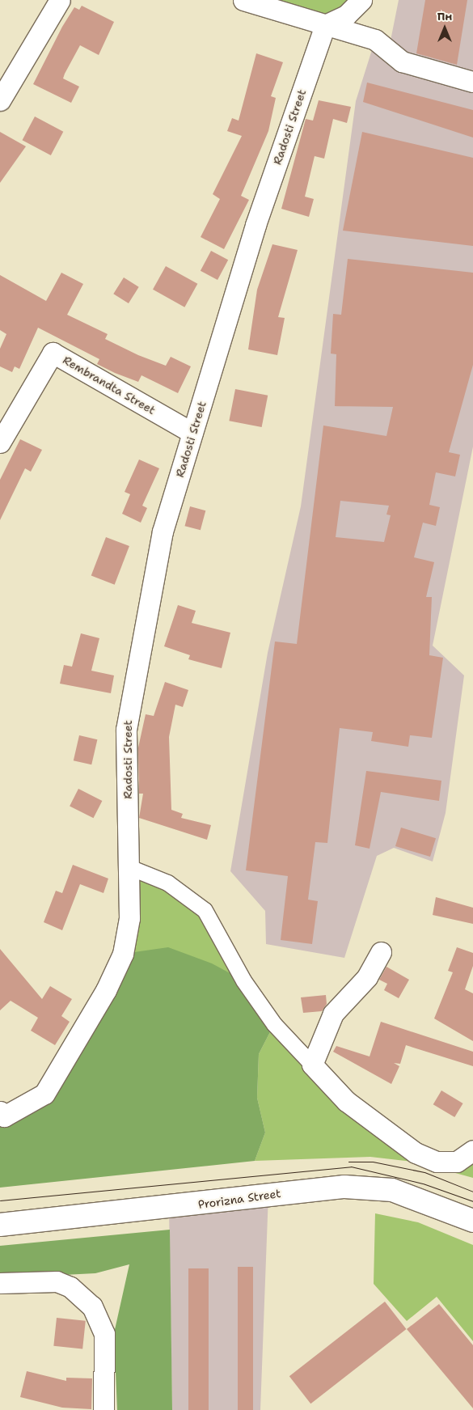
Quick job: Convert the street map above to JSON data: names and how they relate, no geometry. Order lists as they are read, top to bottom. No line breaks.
{"streets":{"main road":["Prorizna Street"],"street":["Radosti Street","Rembrandta Street"]},"crossings":[["Radosti Street","Rembrandta Street"]],"north":"top"}
